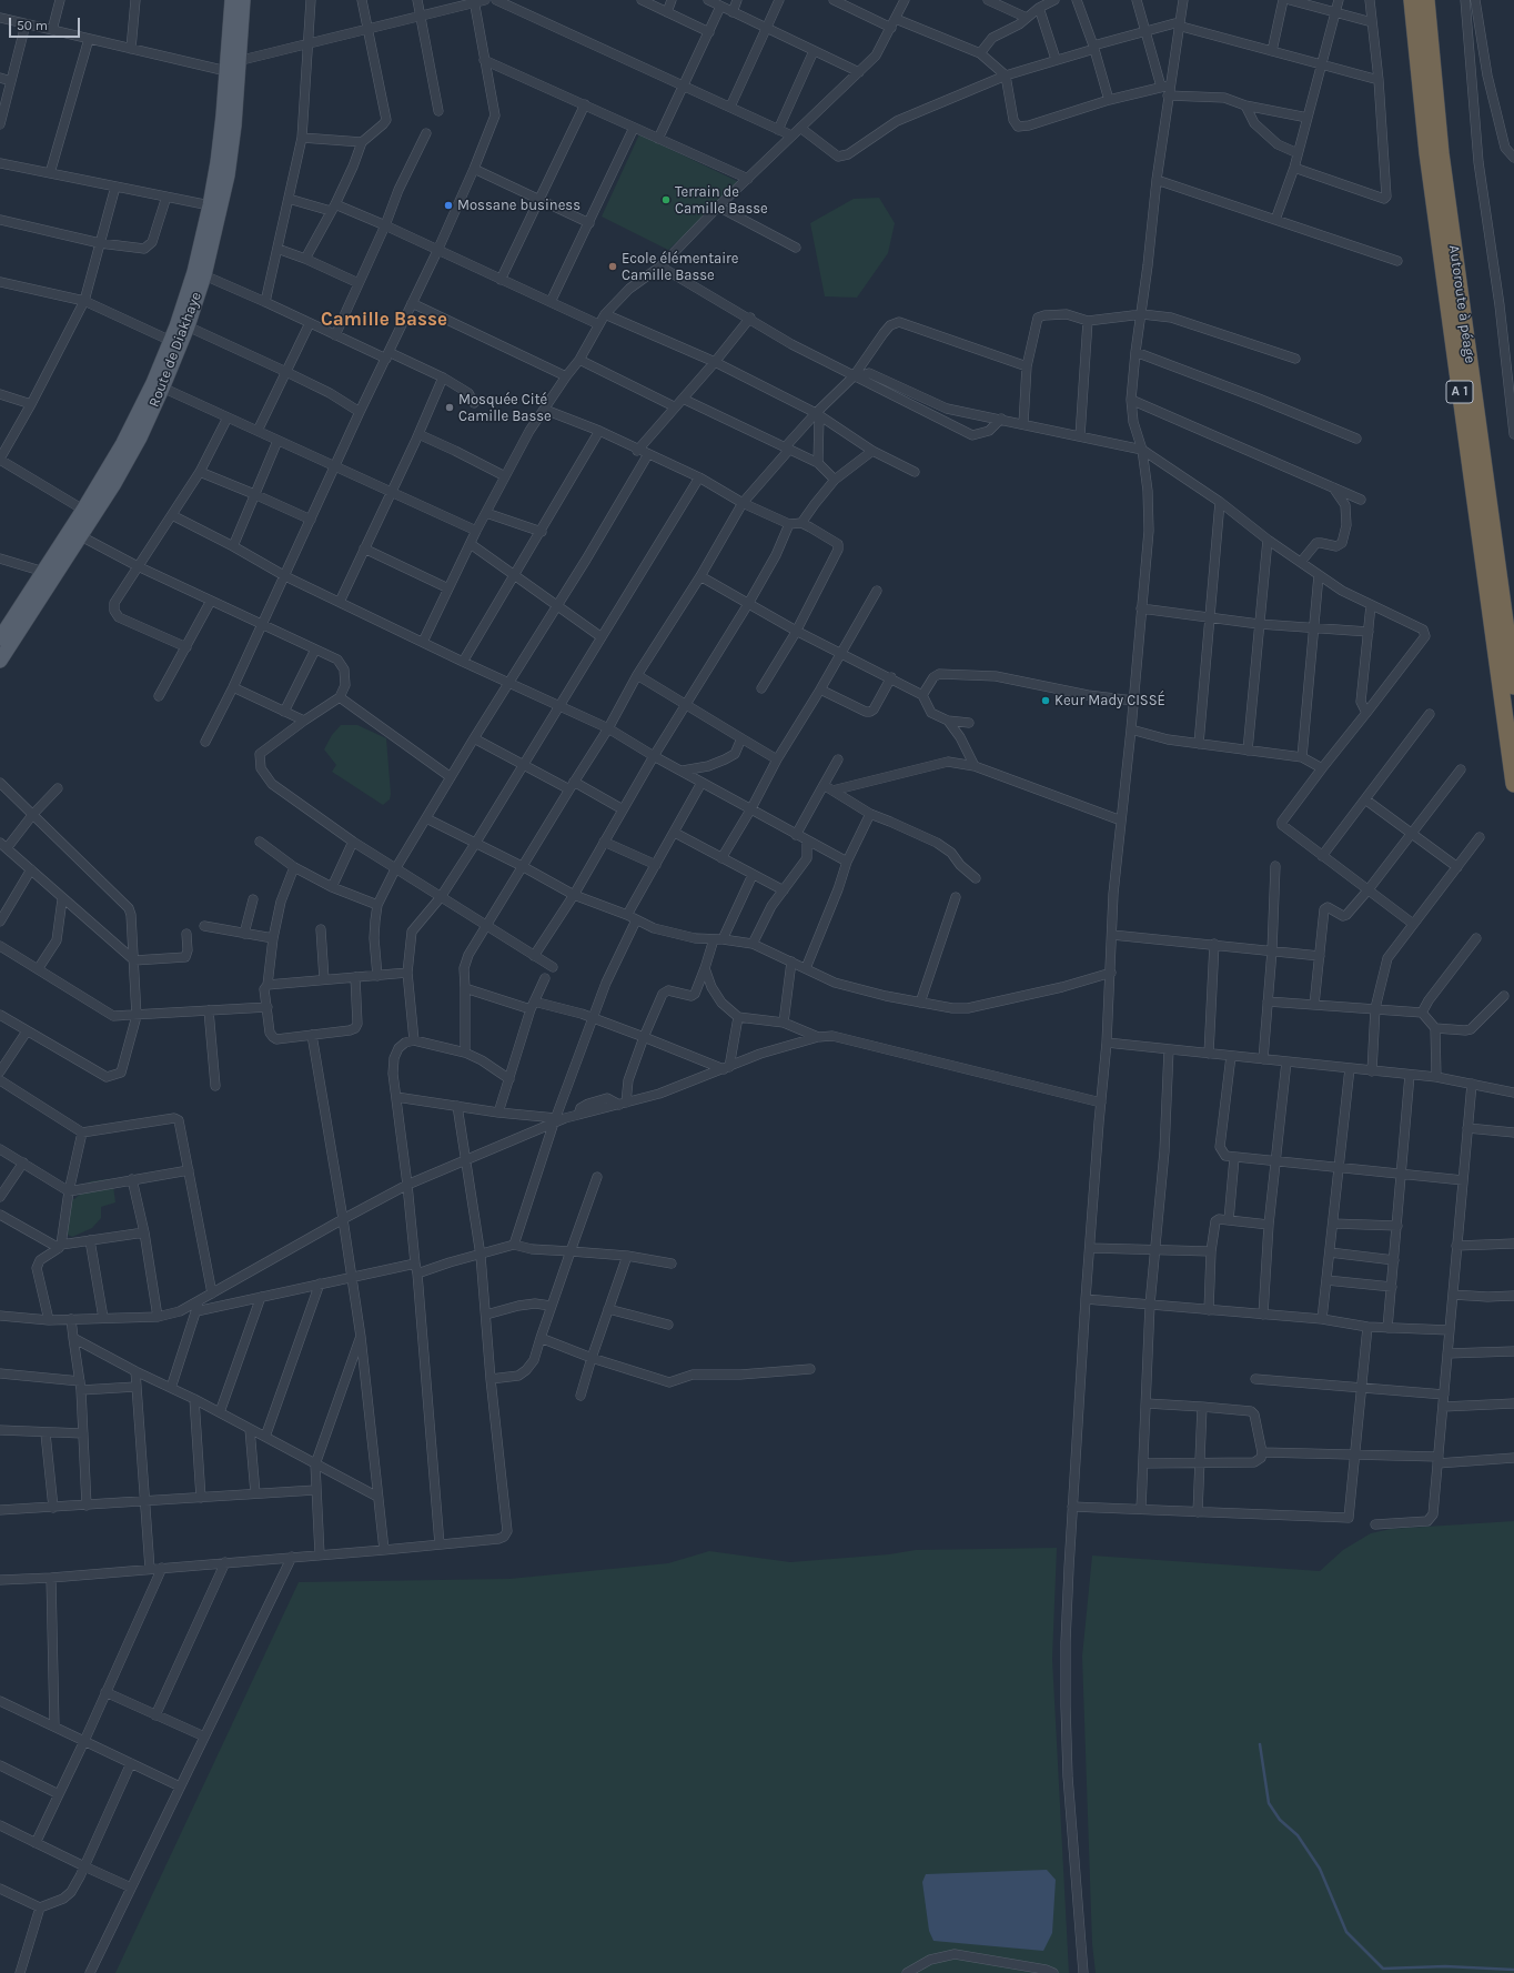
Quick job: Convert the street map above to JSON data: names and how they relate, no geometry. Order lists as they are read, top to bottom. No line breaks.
{"streets":{"highway":["Autoroute à péage","A 1"],"main road":["Route de Diakhaye"]},"districts":["Camille Basse"],"places":["Terrain de Camille Basse","Mossane business","Ecole élémentaire Camille Basse","Mosquée Cité Camille Basse","Keur Mady CISSÉ"],"scale_bar":"50 m"}
